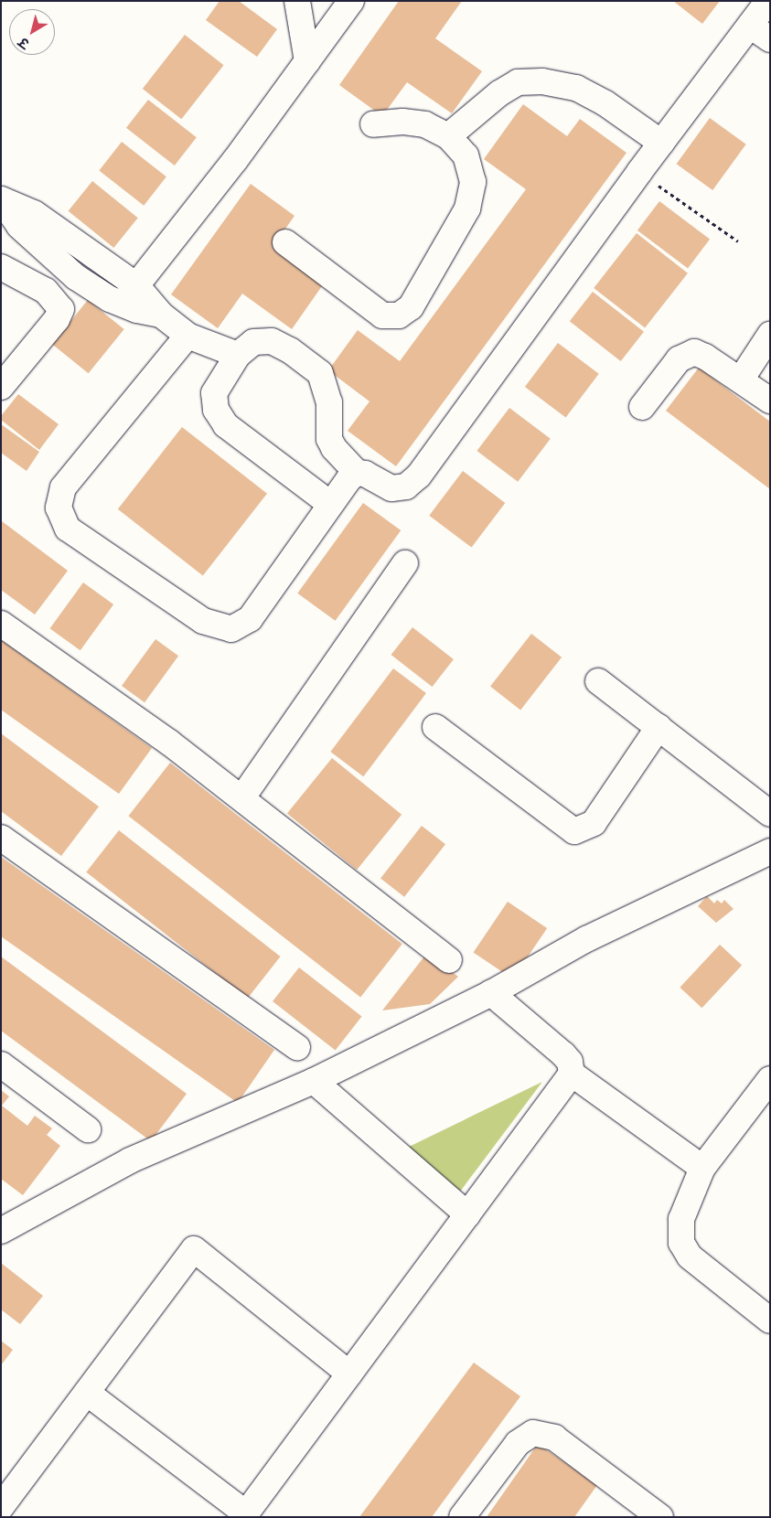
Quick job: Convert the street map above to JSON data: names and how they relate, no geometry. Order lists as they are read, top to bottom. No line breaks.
{"north":"bottom left"}
